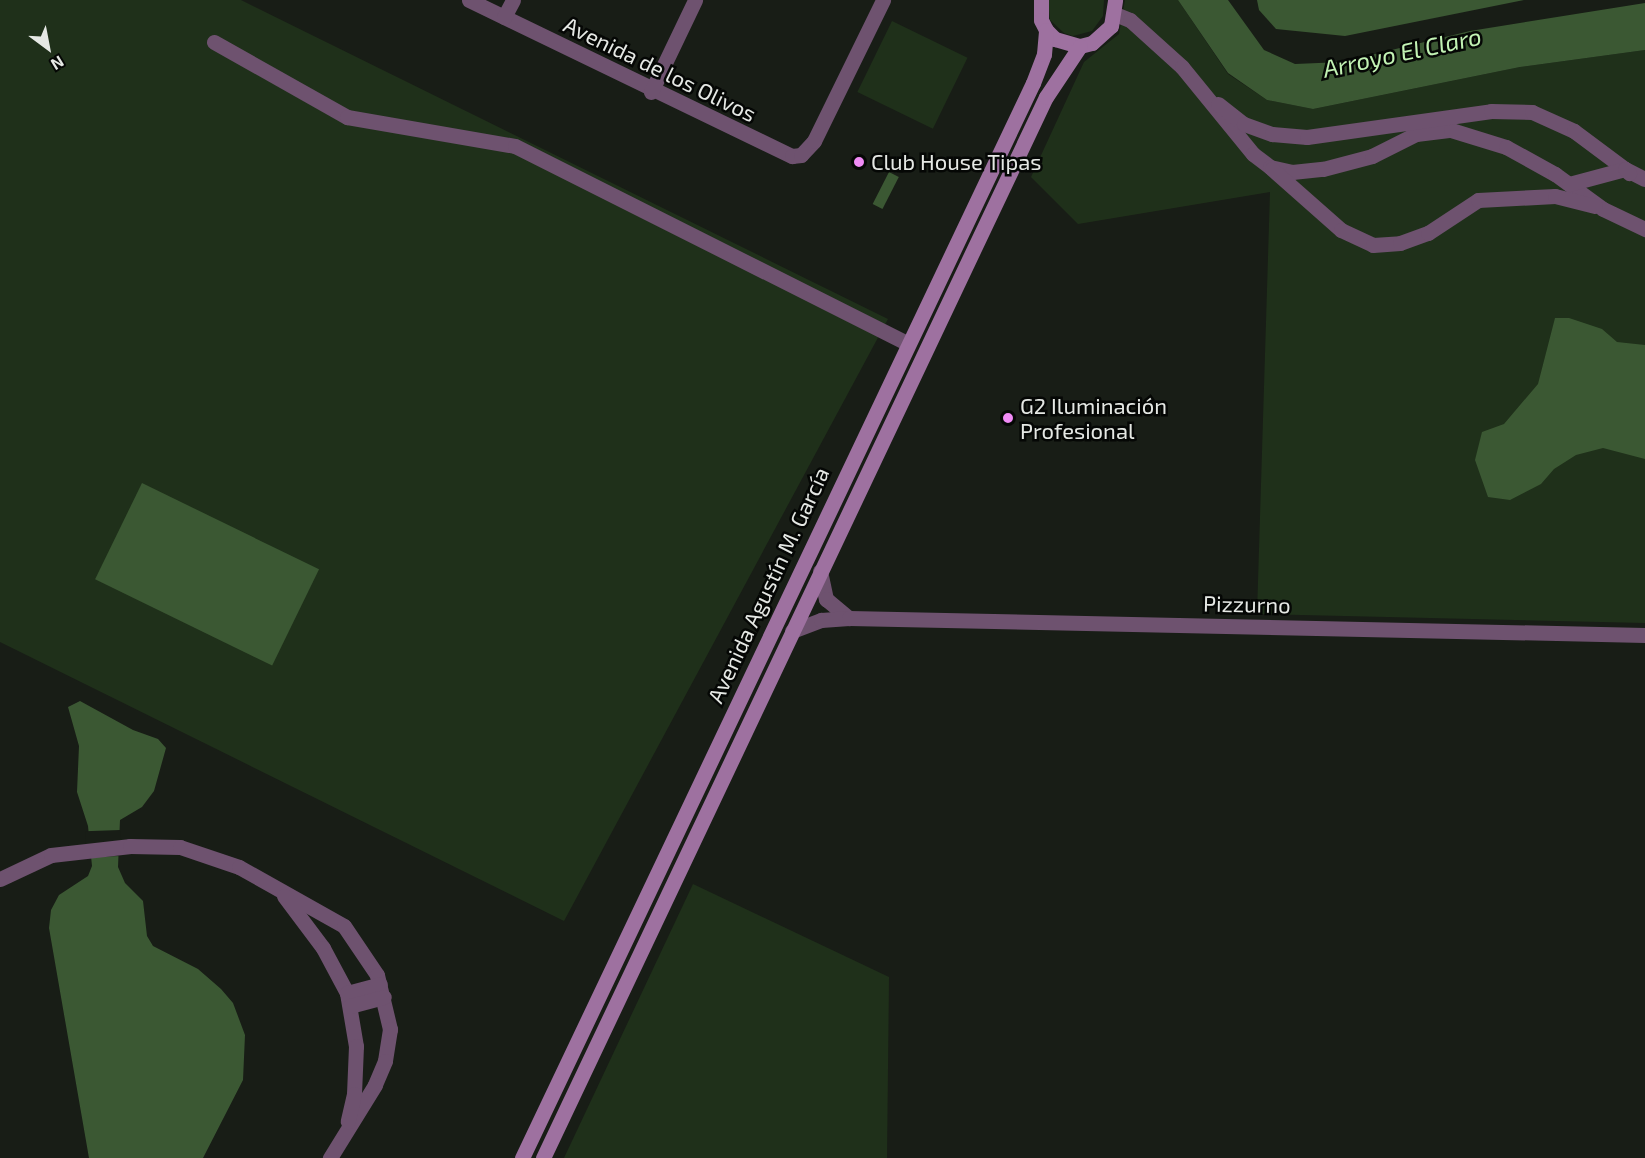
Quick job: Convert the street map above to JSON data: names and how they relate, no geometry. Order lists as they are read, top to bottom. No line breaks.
{"streets":{"main road":["Avenida Agustín M. García"],"street":["Avenida de los Olivos","Pizzurno"]},"crossings":[["Avenida Agustín M. García","Pizzurno"]],"water":["Arroyo El Claro"],"places":["Club House Tipas","G2 Iluminación Profesional"],"north":"bottom right"}
